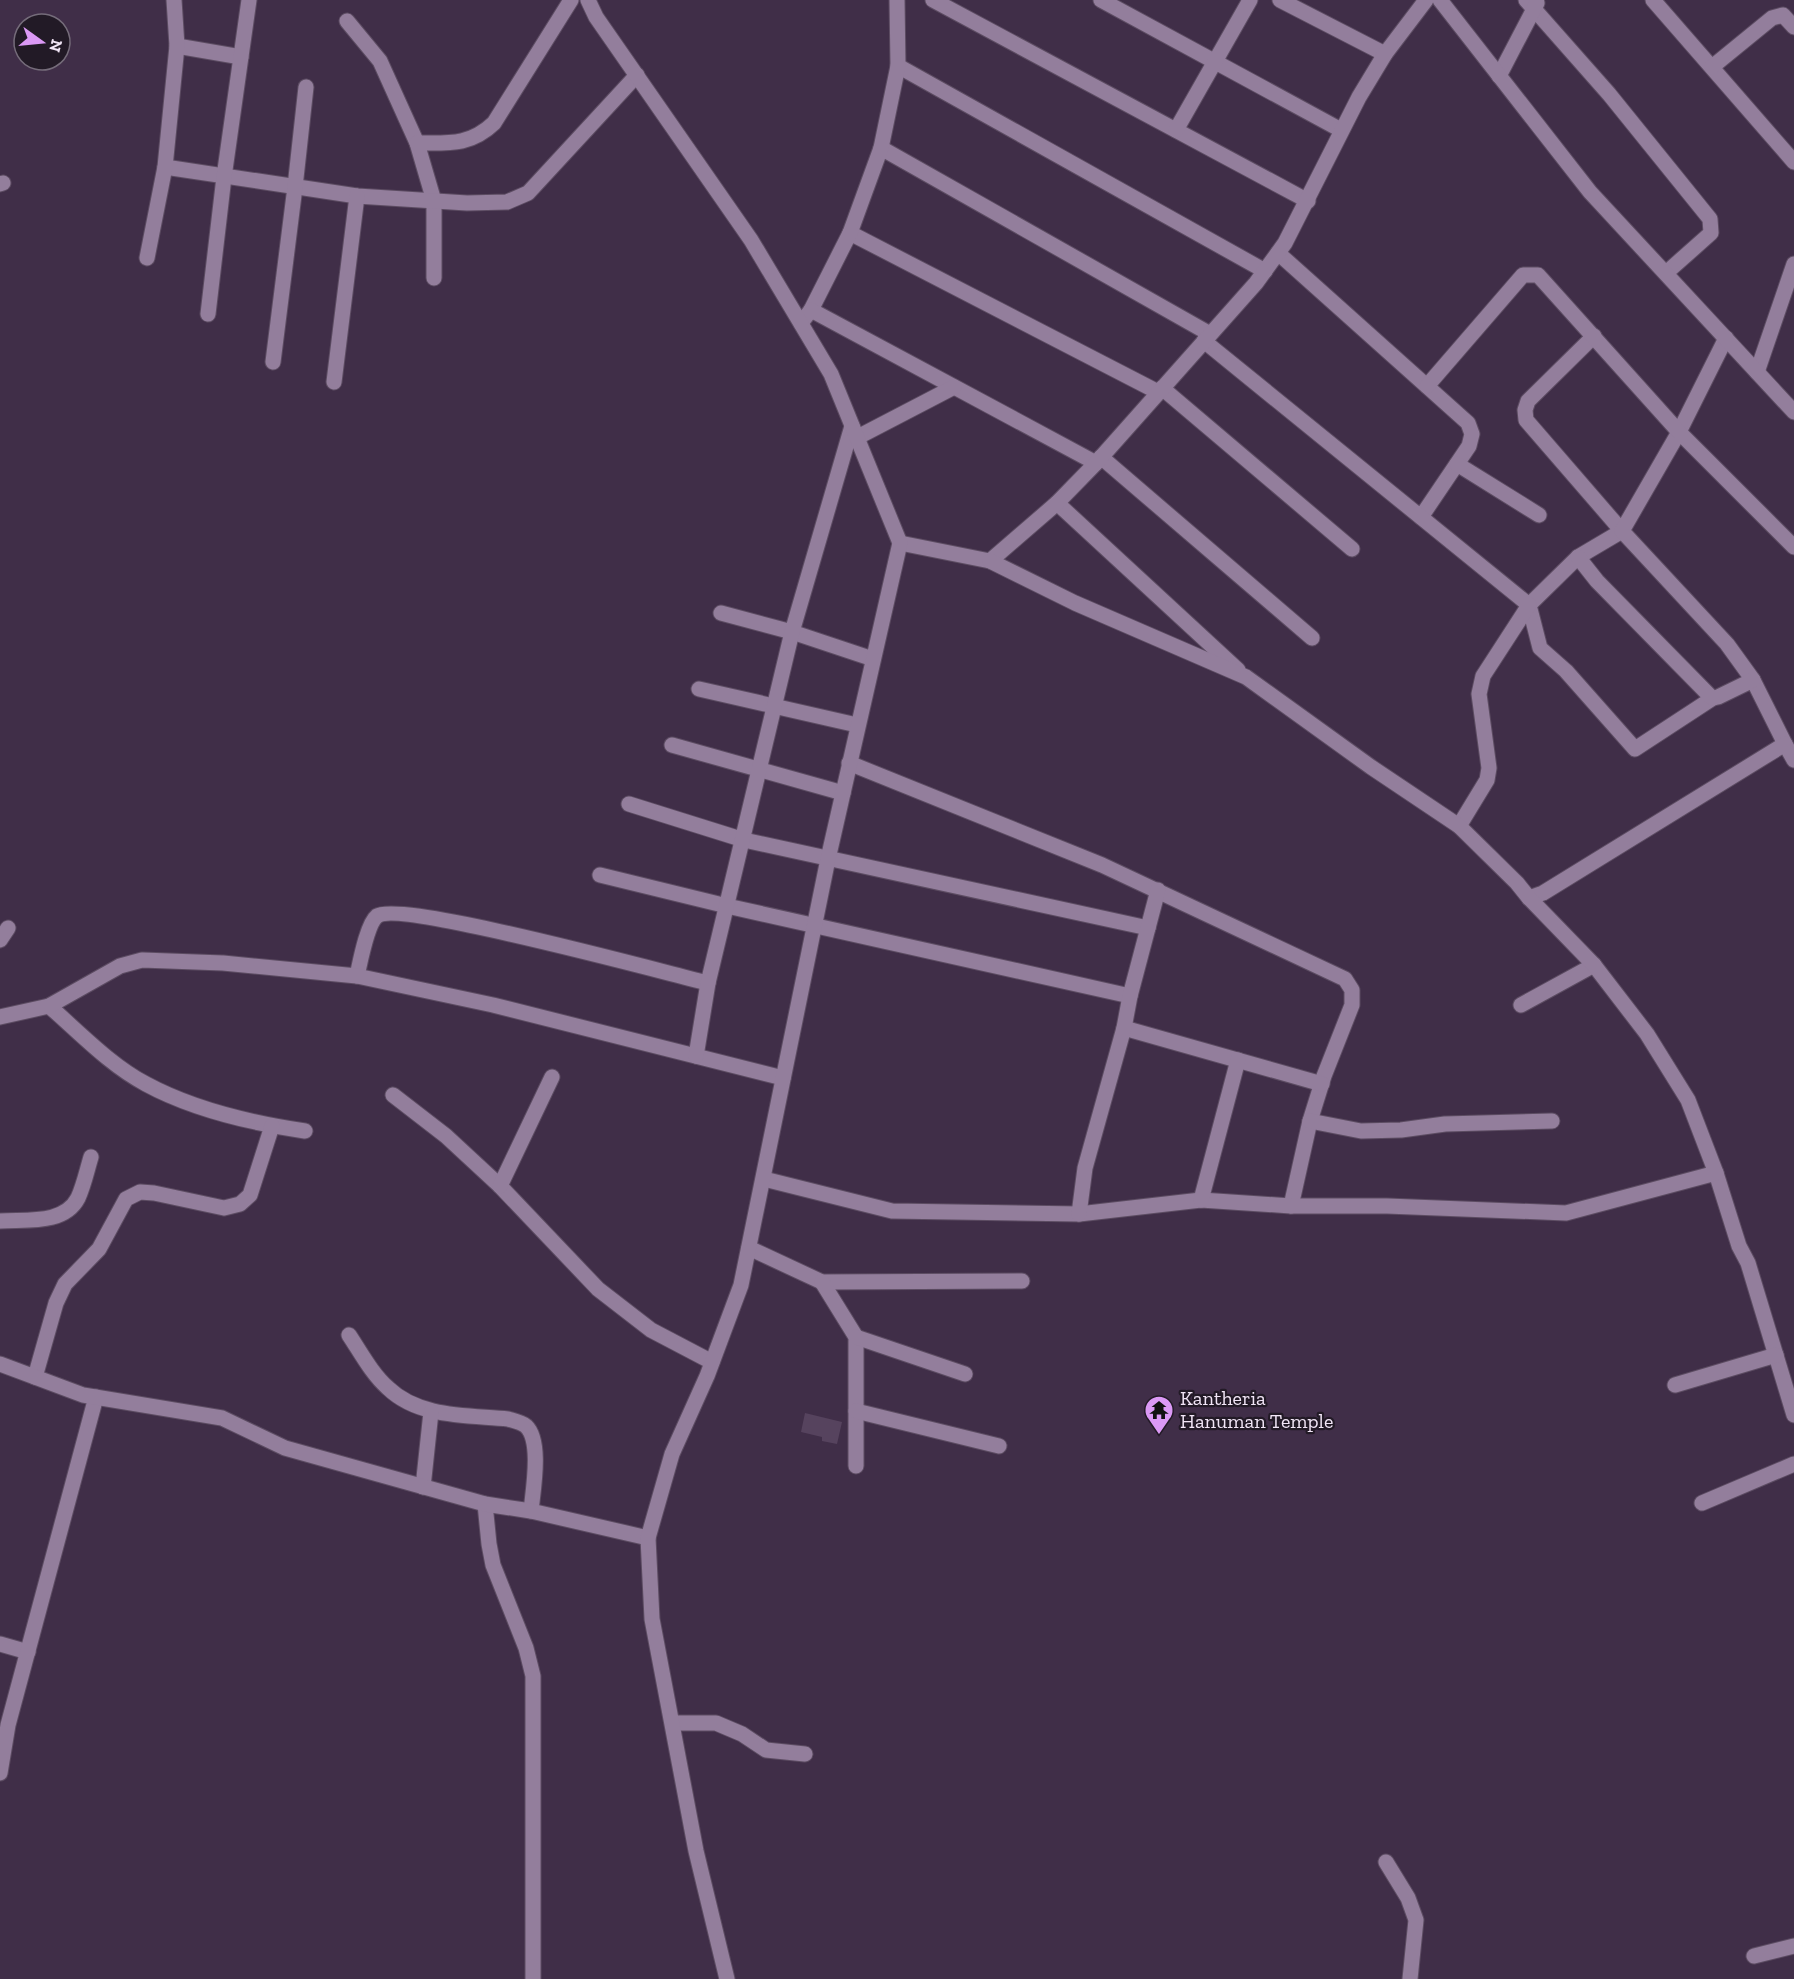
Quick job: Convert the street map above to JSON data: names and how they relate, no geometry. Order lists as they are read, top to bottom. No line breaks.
{"places":{"temple":["Kantheria Hanuman Temple"]},"north":"right"}
